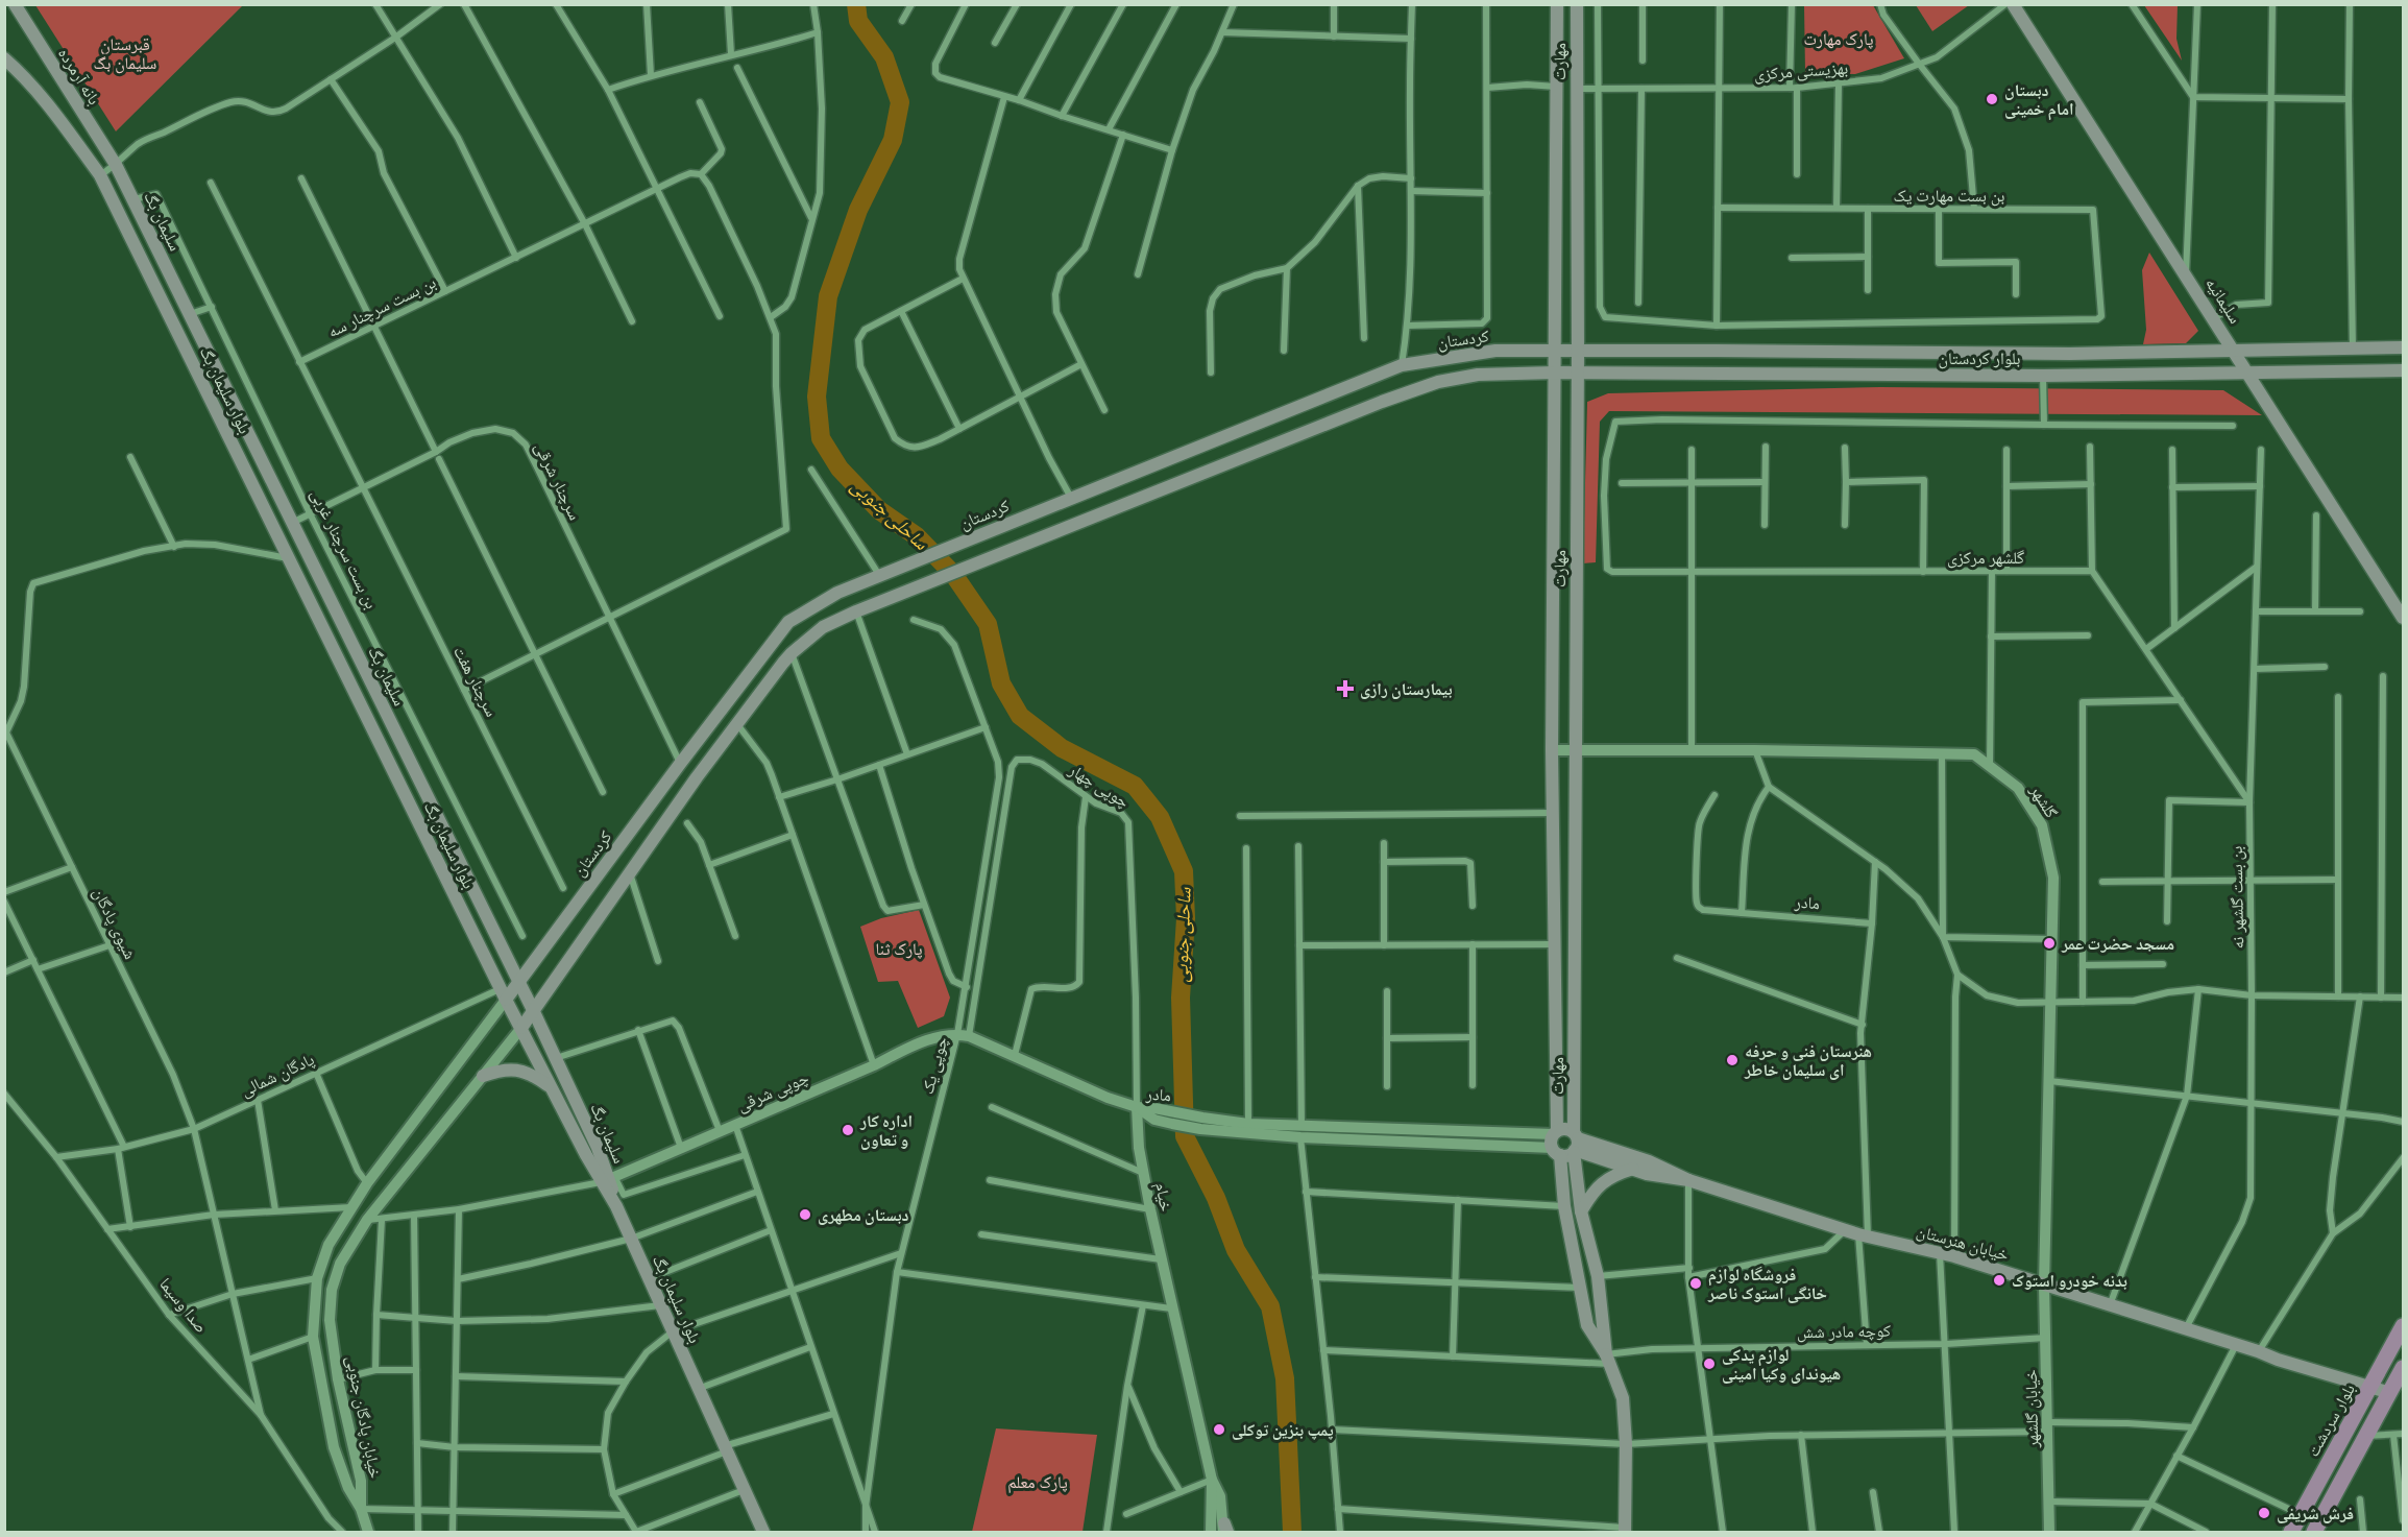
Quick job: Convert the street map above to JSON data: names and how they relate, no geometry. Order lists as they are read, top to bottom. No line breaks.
{"streets":{"main road":["مهارت","بانه آرمرده","سلیمان بگ","سلیمانیه","کردستان","بلوار کردستان","بلوار سلیمان بگ","خیابان هنرستان","خیابان پادگان جنوبی","بلوار سردشت"],"street":["بهزیستی مرکزی","بن بست مهارت یک","بن بست سرچنار سه","سرچنار شرقی","بن بست سرچنار غربی","گلشهر مرکزی","سرچنار هفت","چوپی چهار","گلشهر","بن بست گلشهر نه","مادر","شیوی پادگان","چوپی یک","پادگان شمالی","چوپی شرقی","خیام","صدا وسیما","کوچه مادر شش","خیابان گلشهر"]},"crossings":[["مهارت","بهزیستی مرکزی"],["مهارت","کردستان"],["مهارت","بلوار کردستان"],["مهارت","گلشهر"],["مهارت","مادر"],["مهارت","خیابان هنرستان"],["مهارت","کوچه مادر شش"],["بانه آرمرده","سلیمان بگ"],["سلیمان بگ","کردستان"],["سلیمان بگ","بلوار سلیمان بگ"],["سلیمان بگ","سرچنار شرقی"],["سلیمان بگ","بن بست سرچنار غربی"],["سلیمان بگ","چوپی شرقی"],["سلیمان بگ","خیابان پادگان جنوبی"],["سلیمانیه","بلوار کردستان"],["بن بست سرچنار سه","سرچنار هفت"],["کردستان","بلوار کردستان"],["کردستان","بلوار سلیمان بگ"],["کردستان","سرچنار شرقی"],["کردستان","پادگان شمالی"],["کردستان","خیابان پادگان جنوبی"],["بلوار سلیمان بگ","پادگان شمالی"],["بلوار سلیمان بگ","چوپی شرقی"],["بلوار سلیمان بگ","خیابان پادگان جنوبی"],["سرچنار شرقی","بن بست سرچنار غربی"],["سرچنار شرقی","سرچنار هفت"],["چوپی چهار","مادر"],["چوپی چهار","چوپی یک"],["چوپی چهار","چوپی شرقی"],["چوپی چهار","خیام"],["گلشهر","خیابان هنرستان"],["گلشهر","خیابان گلشهر"],["بن بست گلشهر نه","خیابان هنرستان"],["مادر","خیام"],["شیوی پادگان","پادگان شمالی"],["شیوی پادگان","صدا وسیما"],["چوپی یک","چوپی شرقی"],["پادگان شمالی","صدا وسیما"],["پادگان شمالی","خیابان پادگان جنوبی"],["خیابان هنرستان","خیابان گلشهر"],["خیابان هنرستان","بلوار سردشت"],["کوچه مادر شش","خیابان گلشهر"]],"water":["ساحلی جنوبی"],"parks":["پارک مهارت","قبرستان سلیمان بگ","پارک ثنا","پارک معلم"],"places":{"other":["دبستان امام خمینی","مسجد حضرت عمر","هنرستان فنی و حرفه ای سلیمان خاطر","اداره کار و تعاون","دبستان مطهری","بدنه خودرو استوک","فروشگاه لوازم خانگى استوک ناصر","لوازم یدکى هیونداى وکیا امینى","پمپ بنزین توکلی","فرش شریفی"],"health":["بیمارستان رازی"]}}
